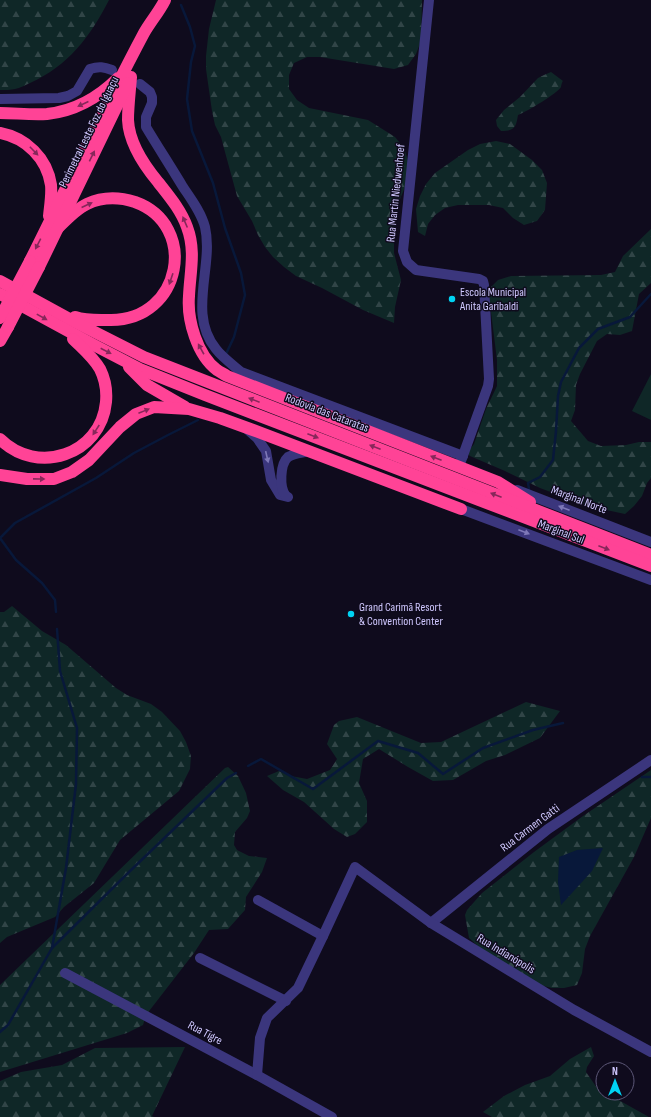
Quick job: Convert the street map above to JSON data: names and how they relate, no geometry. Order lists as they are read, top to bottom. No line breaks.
{"streets":{"highway":["Perimetral Leste Foz do Iguaçu","Rodovía das Cataratas"],"street":["Rua Martin Niedwenhoef","Marginal Norte","Marginal Sul","Rua Carmen Gatti","Rua Indianópolis","Rua Tigre"]},"crossings":[["Rua Carmen Gatti","Rua Indianópolis"]],"one_way":["Marginal Norte","Marginal Sul"],"places":["Escola Municipal Anita Garibaldi","Grand Carimã Resort & Convention Center"],"north":"top"}
